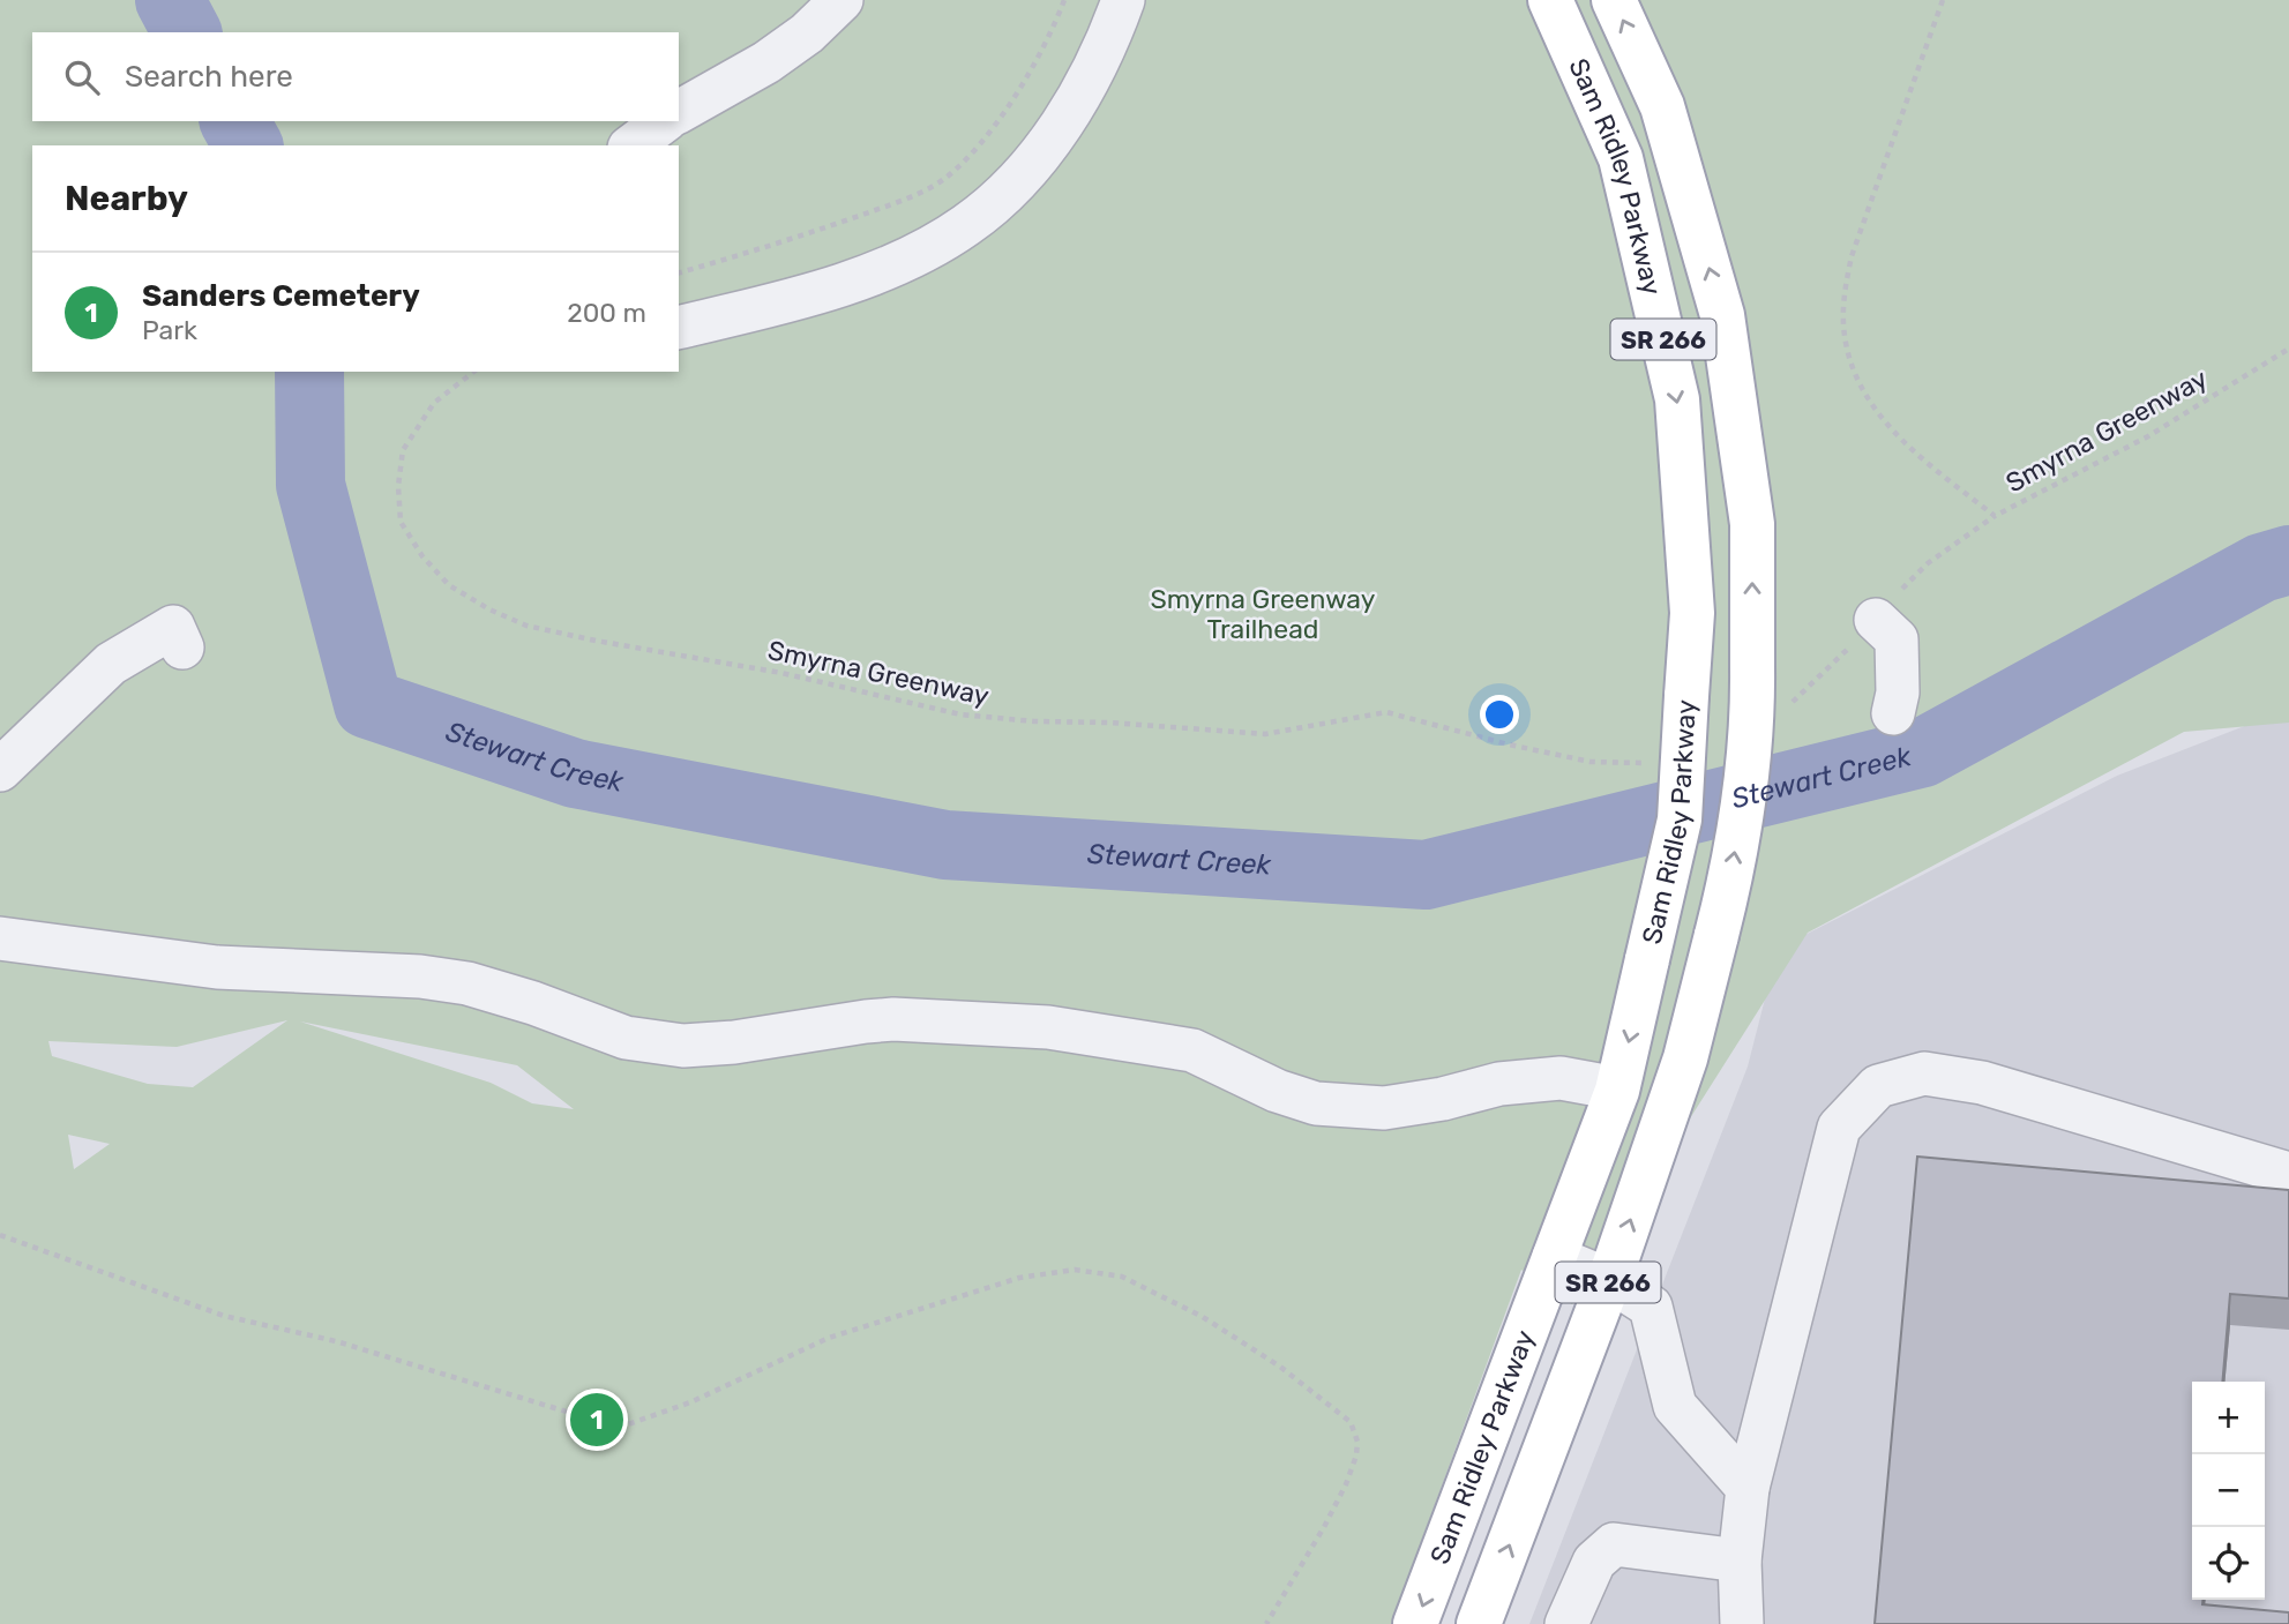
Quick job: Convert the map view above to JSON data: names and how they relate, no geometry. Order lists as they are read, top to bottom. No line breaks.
{"streets":{"main road":["Sam Ridley Parkway","SR 266"],"path":["Smyrna Greenway"]},"water":["Stewart Creek"],"parks":["Smyrna Greenway Trailhead"],"page":{"search":"Search here","heading":"Nearby","list":[{"mark":"1","name":"Sanders Cemetery","note":"Park","value":"200 m"}],"map_buttons":["+","−"],"pins":"1"}}
